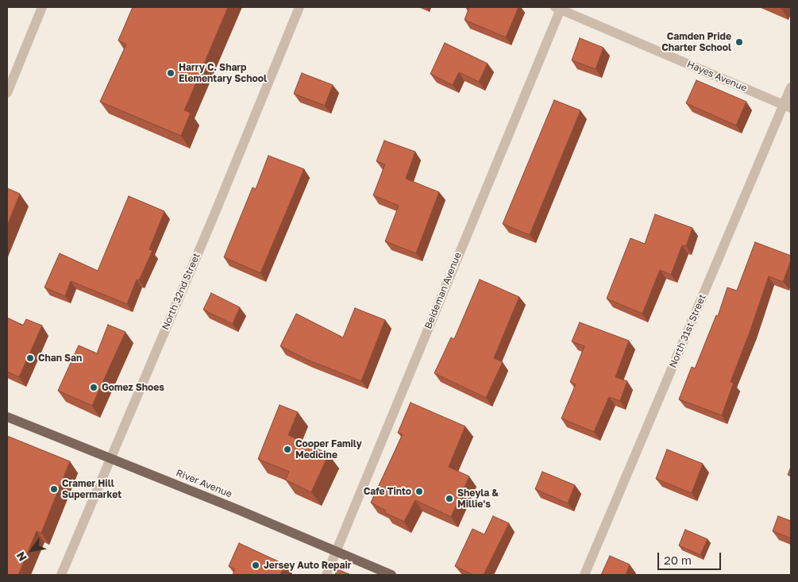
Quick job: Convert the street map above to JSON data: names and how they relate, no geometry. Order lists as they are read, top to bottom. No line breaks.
{"streets":{"main road":["River Avenue"],"street":["Hayes Avenue","Beideman Avenue","North 32nd Street","North 31st Street"]},"crossings":[["Hayes Avenue","Beideman Avenue"],["Hayes Avenue","North 31st Street"],["Beideman Avenue","River Avenue"],["North 32nd Street","River Avenue"]],"places":["Camden Pride Charter School","Harry C. Sharp Elementary School","Chan San","Gomez Shoes","Cooper Family Medicine","Cramer Hill Supermarket","Cafe Tinto","Sheyla & Millie's","Jersey Auto Repair"],"scale_bar":"20 m","north":"bottom left"}
